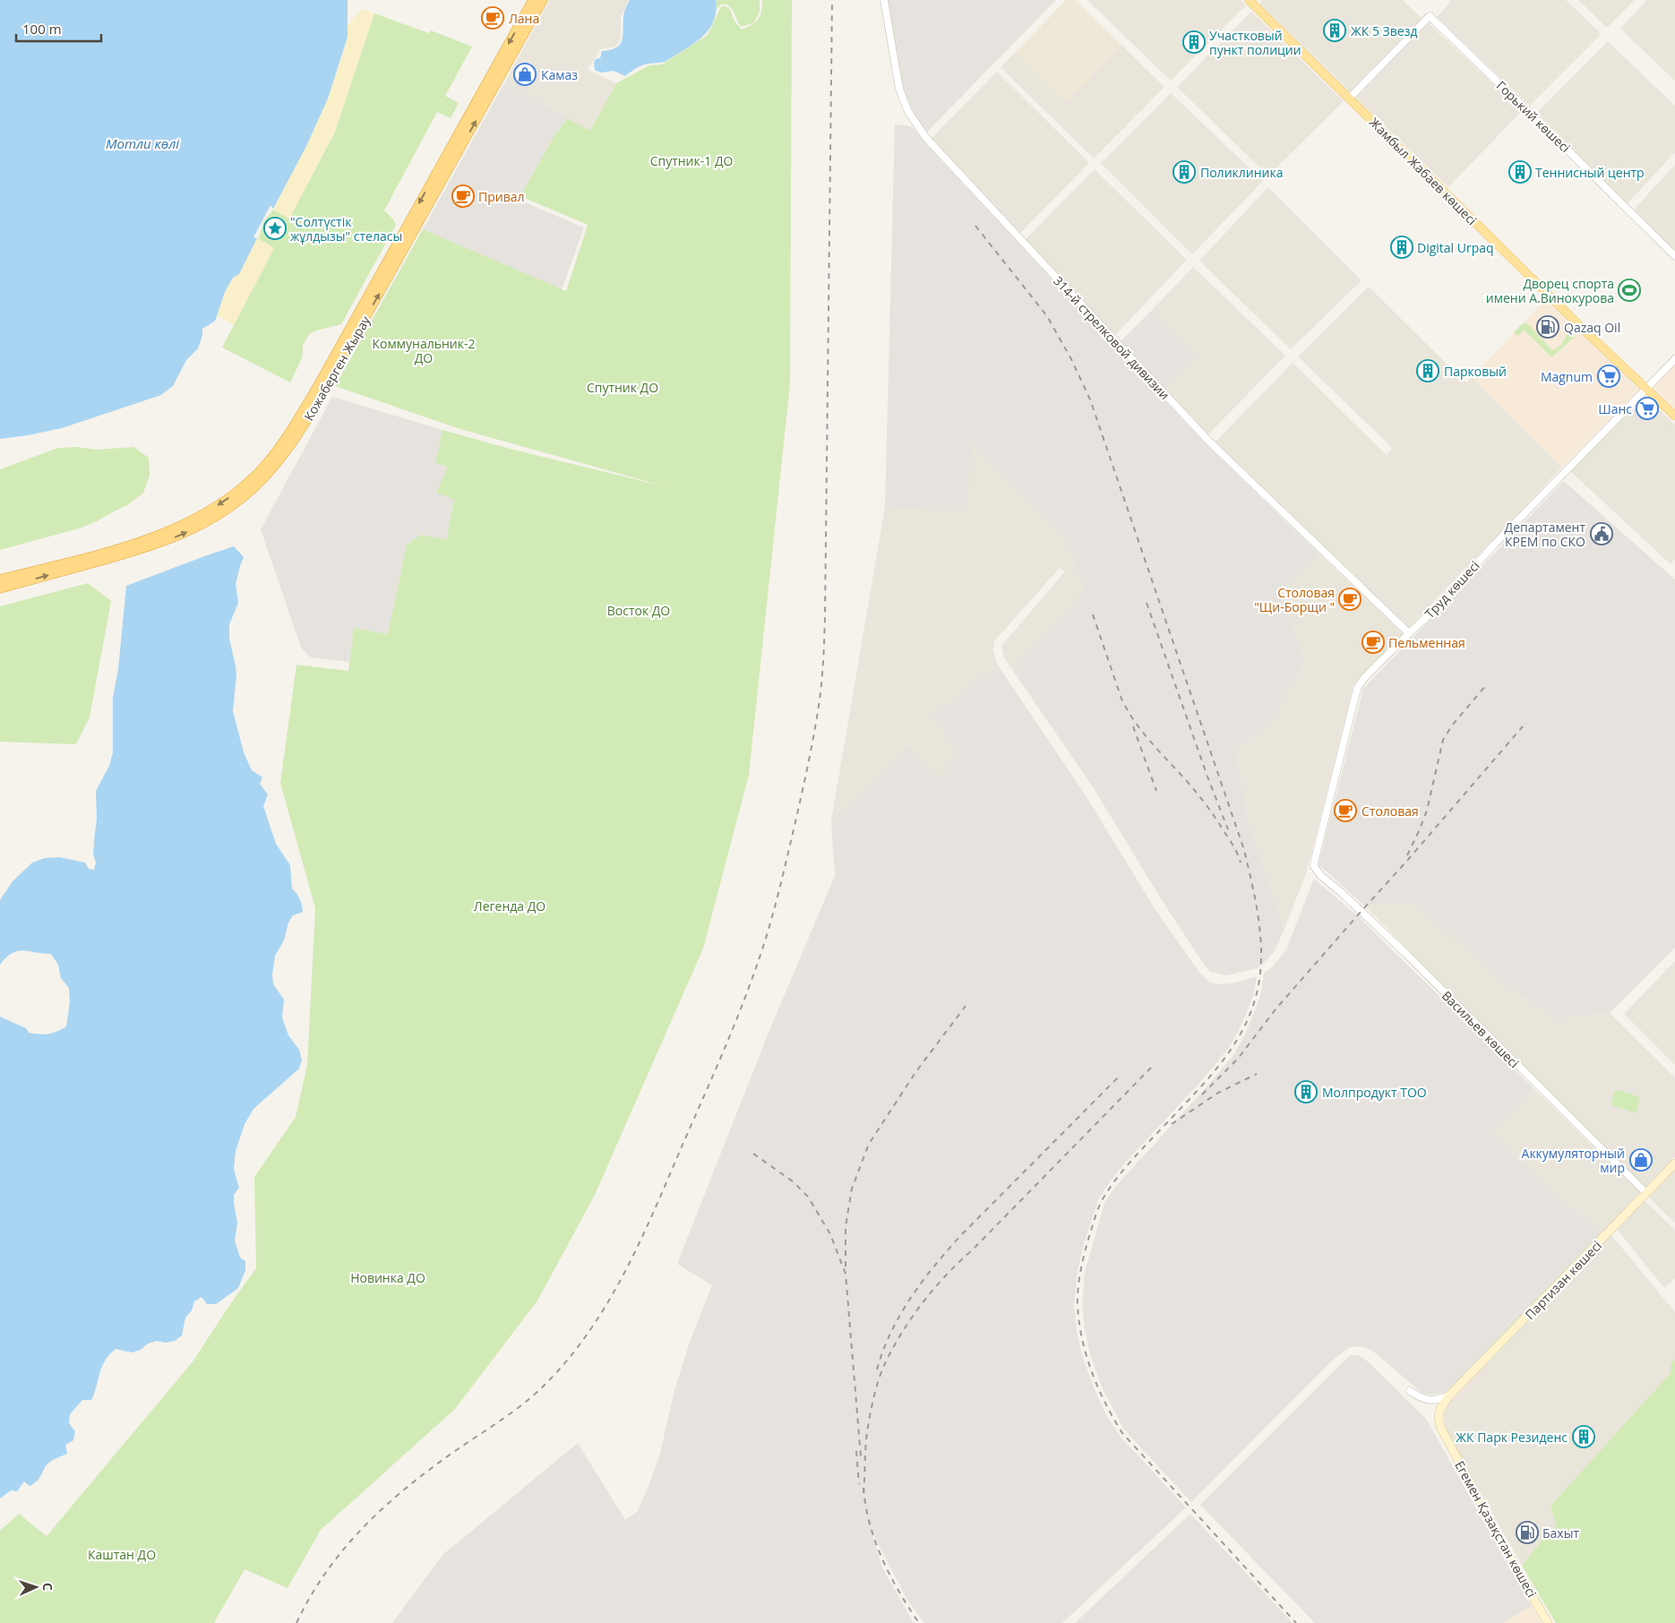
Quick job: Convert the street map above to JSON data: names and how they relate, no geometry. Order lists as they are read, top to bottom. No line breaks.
{"streets":{"highway":["Кожаберген Жырау"],"main road":["Жамбыл Жабаев көшесі","Партизан көшесі","Егемен Қазақстан көшесі"],"street":["Горький көшесі","314-й стрелковой дивизии","Труд көшесі","Васильев көшесі"]},"crossings":[["Горький көшесі","Жамбыл Жабаев көшесі"],["Жамбыл Жабаев көшесі","Труд көшесі"],["314-й стрелковой дивизии","Труд көшесі"],["Труд көшесі","Васильев көшесі"],["Васильев көшесі","Партизан көшесі"],["Партизан көшесі","Егемен Қазақстан көшесі"]],"water":["Мотли көлі"],"parks":["Спутник-1 ДО","Коммунальник-2 ДО","Спутник ДО","Восток ДО","Легенда ДО","Новинка ДО","Каштан ДО"],"places":{"cafe":["Лана","Привал","Столовая \"Щи-Борщи \"","Пельменная","Столовая"],"building":["ЖК 5 Звезд","Участковый пункт полиции","Поликлиника","Теннисный центр","Digital Urpaq","Парковый","Молпродукт ТОО","ЖК Парк Резиденс"],"shop":["Камаз","Аккумуляторный мир"],"place":["\"Солтүстік жұлдызы\" стеласы"],"sports":["Дворец спорта имени А.Винокурова"],"fuel station":["Qazaq Oil","Бахыт"],"supermarket":["Magnum","Шанс"],"public building":["Департамент КРЕМ по СКО"]},"scale_bar":"100 m","north":"right"}
